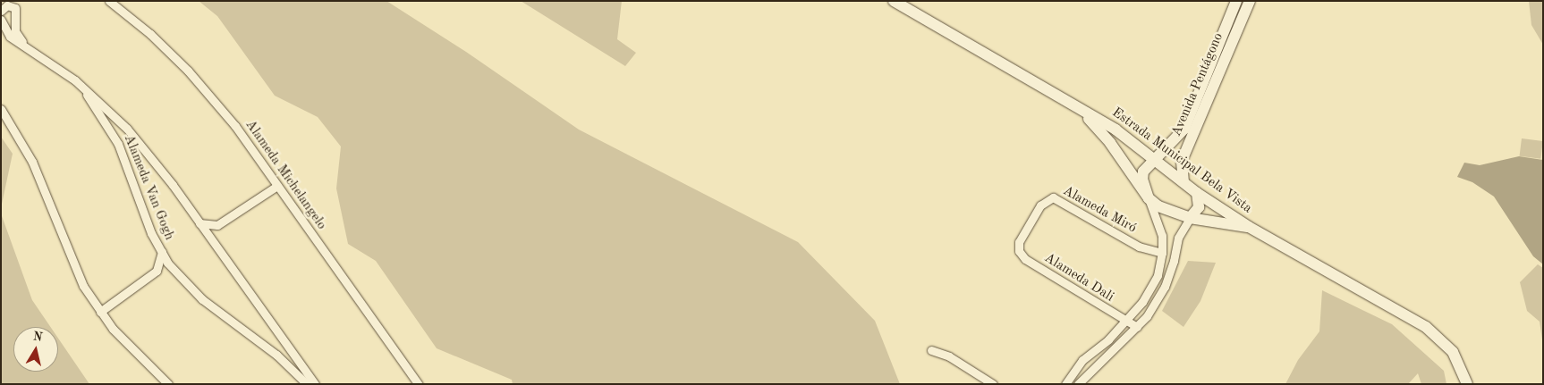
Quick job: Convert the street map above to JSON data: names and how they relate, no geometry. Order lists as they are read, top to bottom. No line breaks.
{"streets":{"main road":["Avenida Pentágono","Estrada Municipal Bela Vista"],"street":["Alameda Michelangelo","Alameda Van Gogh","Alameda Miró","Alameda Dali"]},"crossings":[["Avenida Pentágono","Estrada Municipal Bela Vista"],["Alameda Miró","Alameda Dali"]],"north":"top"}
